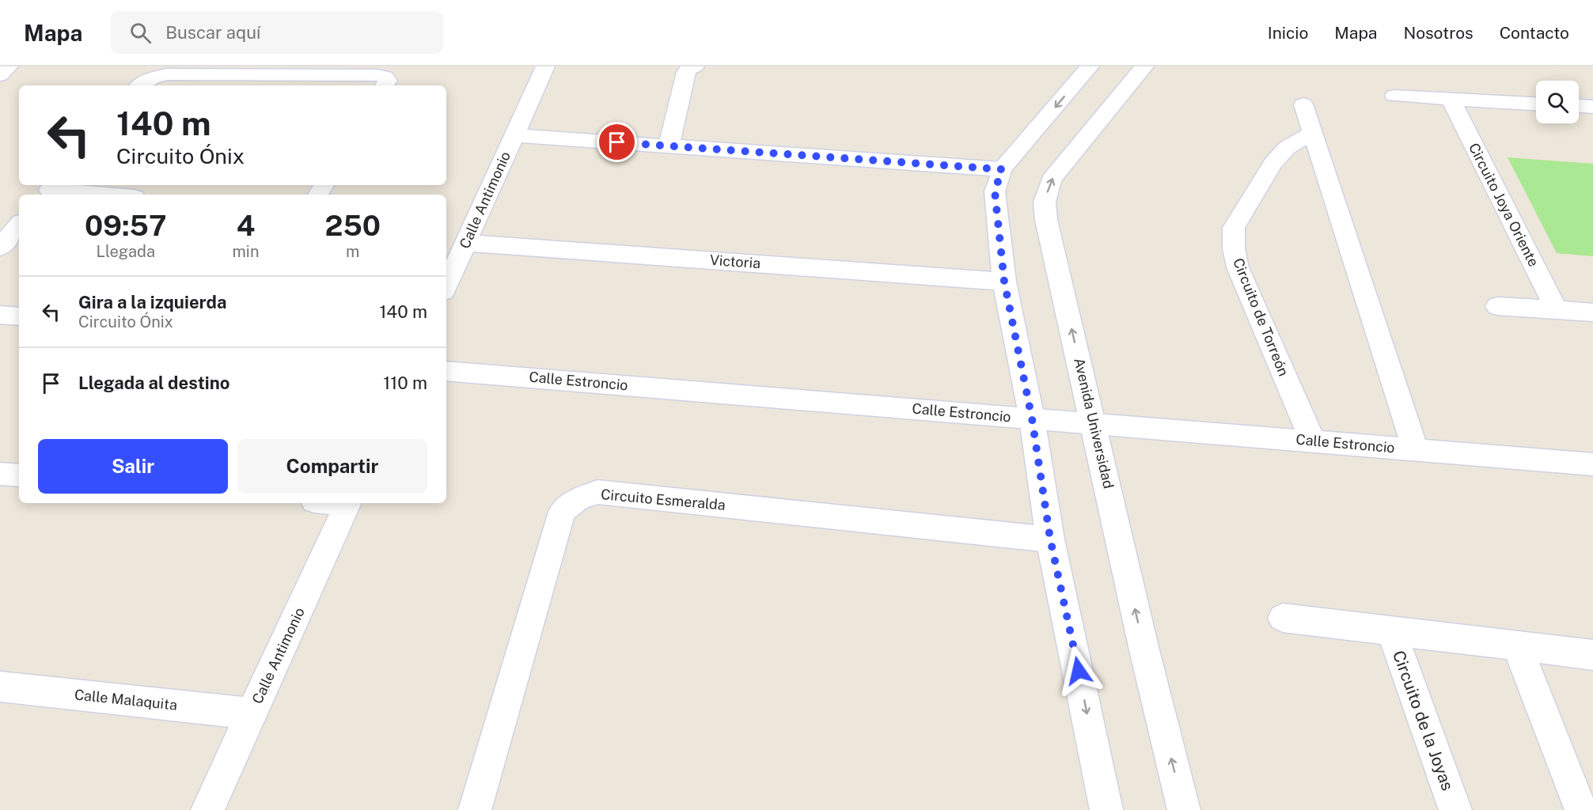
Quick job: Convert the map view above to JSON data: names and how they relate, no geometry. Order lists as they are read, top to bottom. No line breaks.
{"streets":{"street":["Calle Antimonio","Circuito Joya Oriente","Victoria","Circuito de Torreón","Calle Estroncio","Avenida Universidad","Circuito Esmeralda","Calle Malaquita","Circuito de la Joyas"]},"crossings":[["Calle Antimonio","Victoria"],["Calle Antimonio","Calle Malaquita"],["Circuito de Torreón","Calle Estroncio"],["Calle Estroncio","Avenida Universidad"]],"page":{"header":"Mapa","search":"Buscar aquí","nav":["Inicio","Mapa","Nosotros","Contacto"],"turn":["140 m","Circuito Ónix"],"eta":["09:57","Llegada","4","min","250","m"],"list":[{"name":"Gira a la izquierda","note":"Circuito Ónix","value":"140 m"},{"name":"Llegada al destino","value":"110 m"}],"buttons":["Salir","Compartir"]}}
